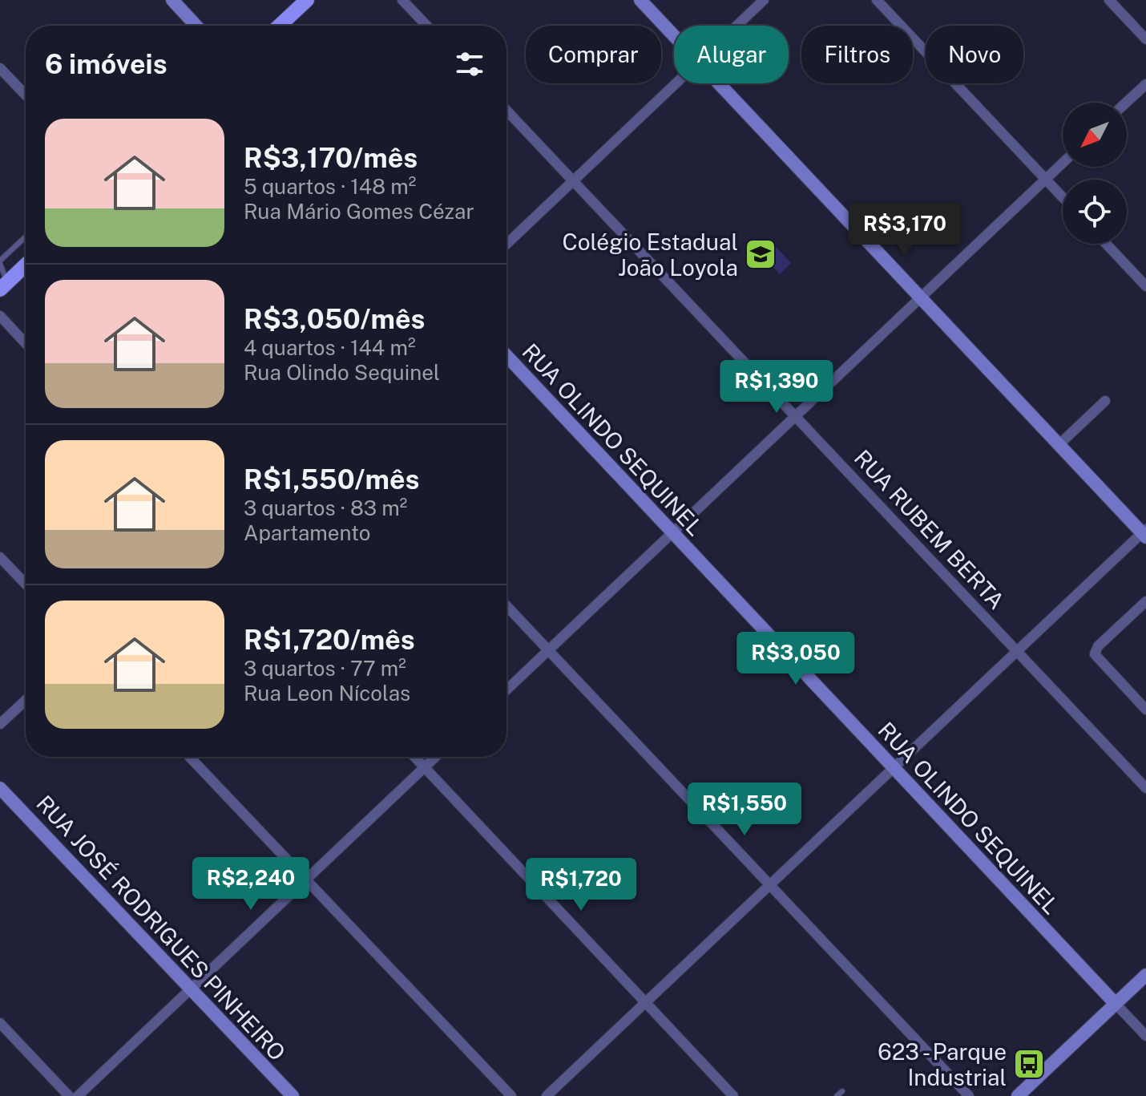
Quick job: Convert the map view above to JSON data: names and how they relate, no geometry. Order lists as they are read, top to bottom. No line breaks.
{"streets":{"street":["RUA OLINDO SEQUINEL","RUA RUBEM BERTA","RUA JOSÉ RODRIGUES PINHEIRO"]},"places":{"school or university":["Colégio Estadual João Loyola"],"bus stop":["623 - Parque Industrial"]},"north":"bottom left","page":{"chip":["Comprar","Alugar","Filtros","Novo"],"heading":"6 imóveis","list":[{"name":"R$3,170/mês","note":"5 quartos · 148 m² · Rua Mário Gomes Cézar"},{"name":"R$3,050/mês","note":"4 quartos · 144 m² · Rua Olindo Sequinel"},{"name":"R$1,550/mês","note":"3 quartos · 83 m² · Apartamento"},{"name":"R$1,720/mês","note":"3 quartos · 77 m² · Rua Leon Nícolas"}],"price":["R$3,170","R$1,390","R$3,050","R$1,550","R$2,240","R$1,720"]}}
